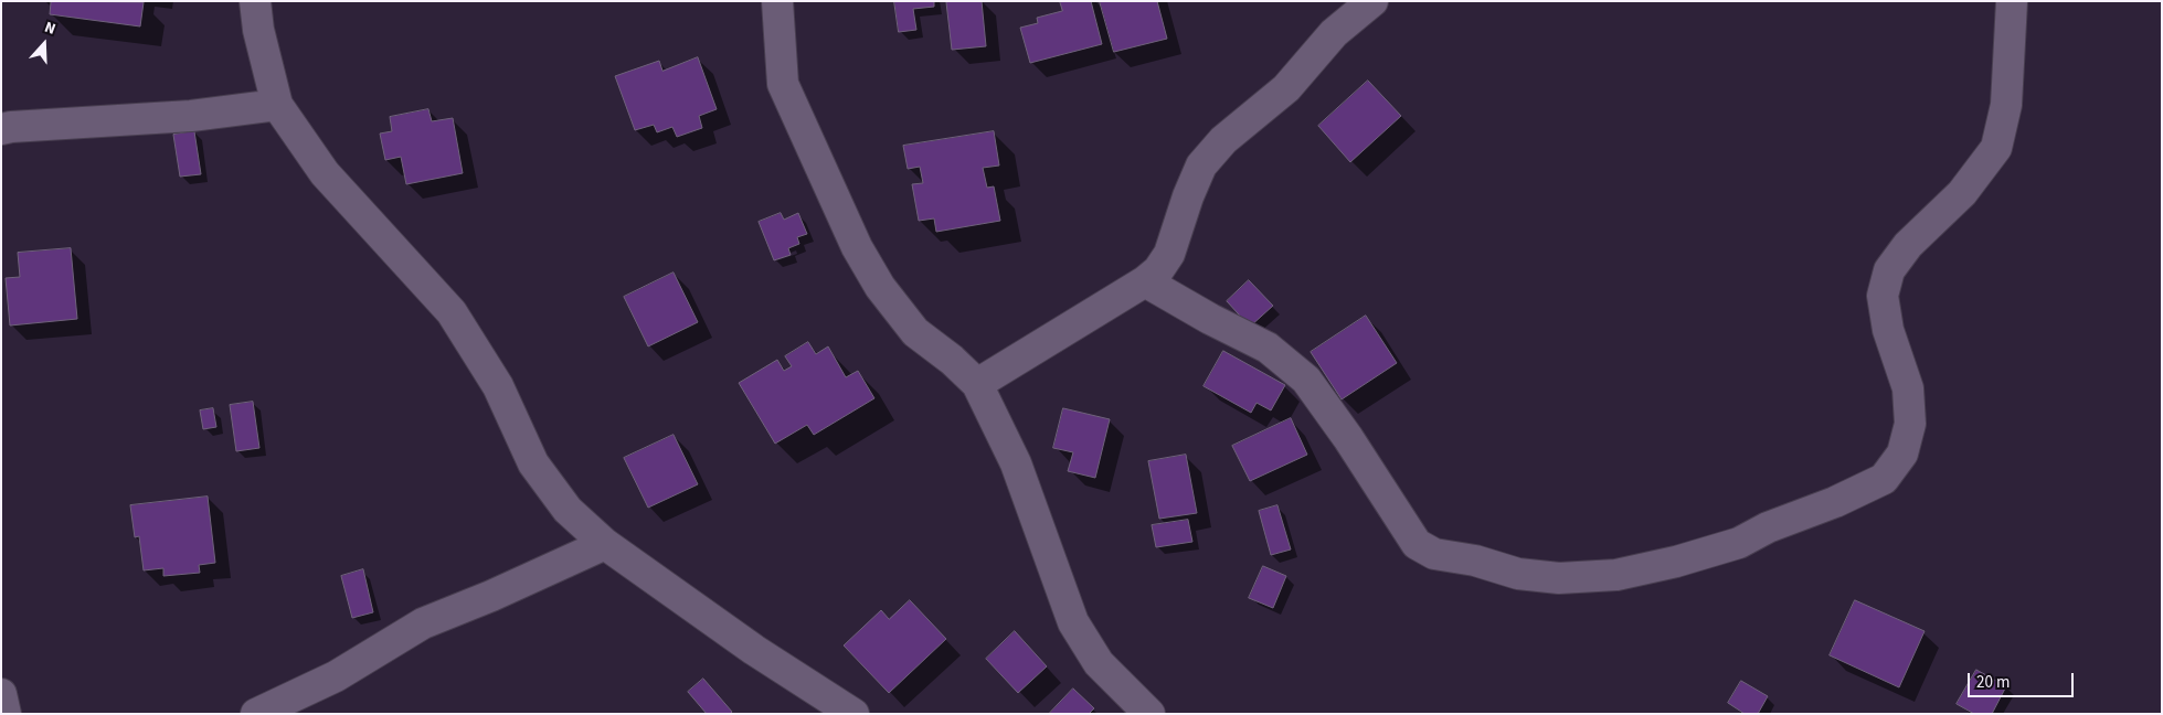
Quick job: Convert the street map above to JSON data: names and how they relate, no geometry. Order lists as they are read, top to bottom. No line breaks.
{"scale_bar":"20 m","north":"top"}
